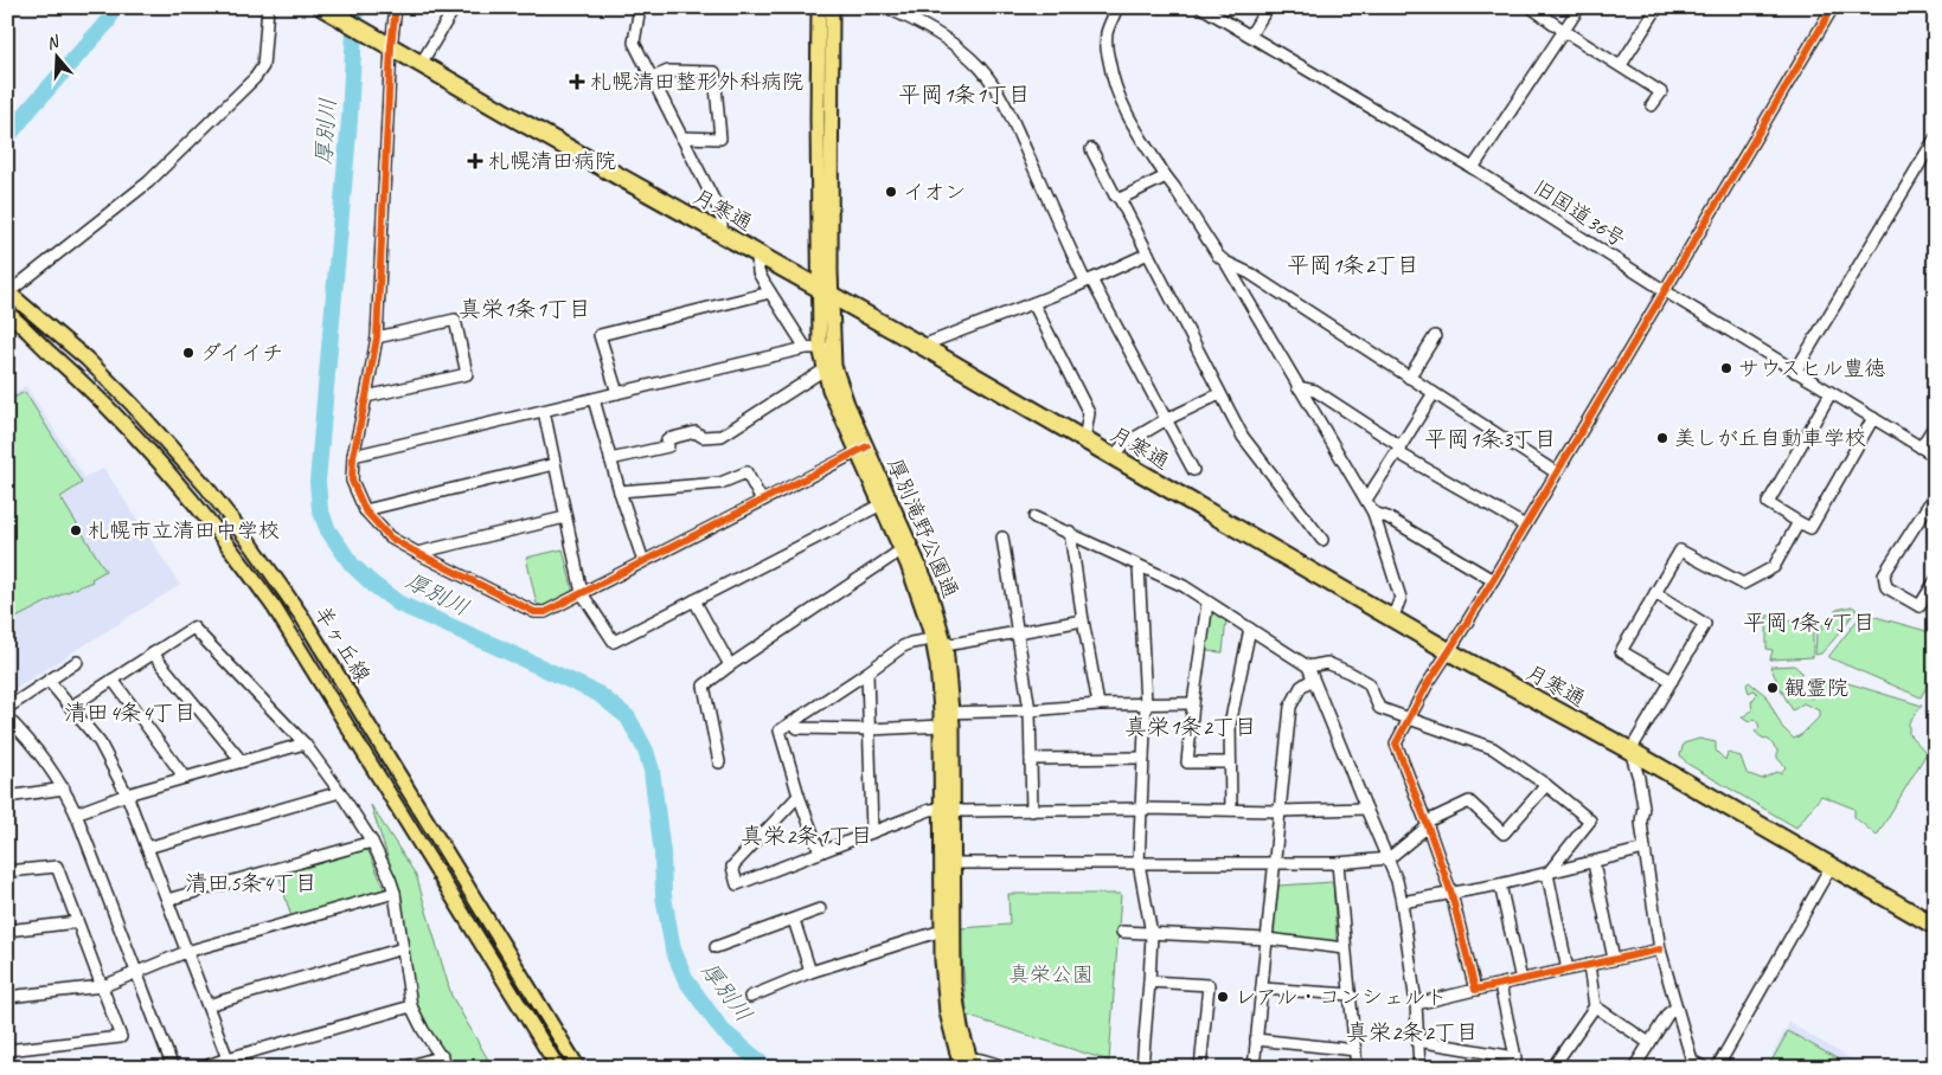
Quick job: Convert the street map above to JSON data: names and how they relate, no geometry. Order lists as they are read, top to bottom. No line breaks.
{"streets":{"highway":["月寒通"],"main road":["厚別滝野公園通","羊ヶ丘線"],"street":["旧国道36号"]},"crossings":[["月寒通","厚別滝野公園通"]],"districts":["平岡1条1丁目","平岡1条2丁目","真栄1条1丁目","平岡1条3丁目","平岡1条4丁目","清田4条4丁目","真栄1条2丁目","真栄2条1丁目","清田5条4丁目","真栄2条2丁目"],"water":["厚別川"],"parks":["真栄公園"],"places":{"health":["札幌清田整形外科病院","札幌清田病院"],"other":["イオン","ダイイチ","サウスヒル豊徳","美しが丘自動車学校","札幌市立清田中学校","観霊院","レアル・コンシェルト"]},"north":"top"}
